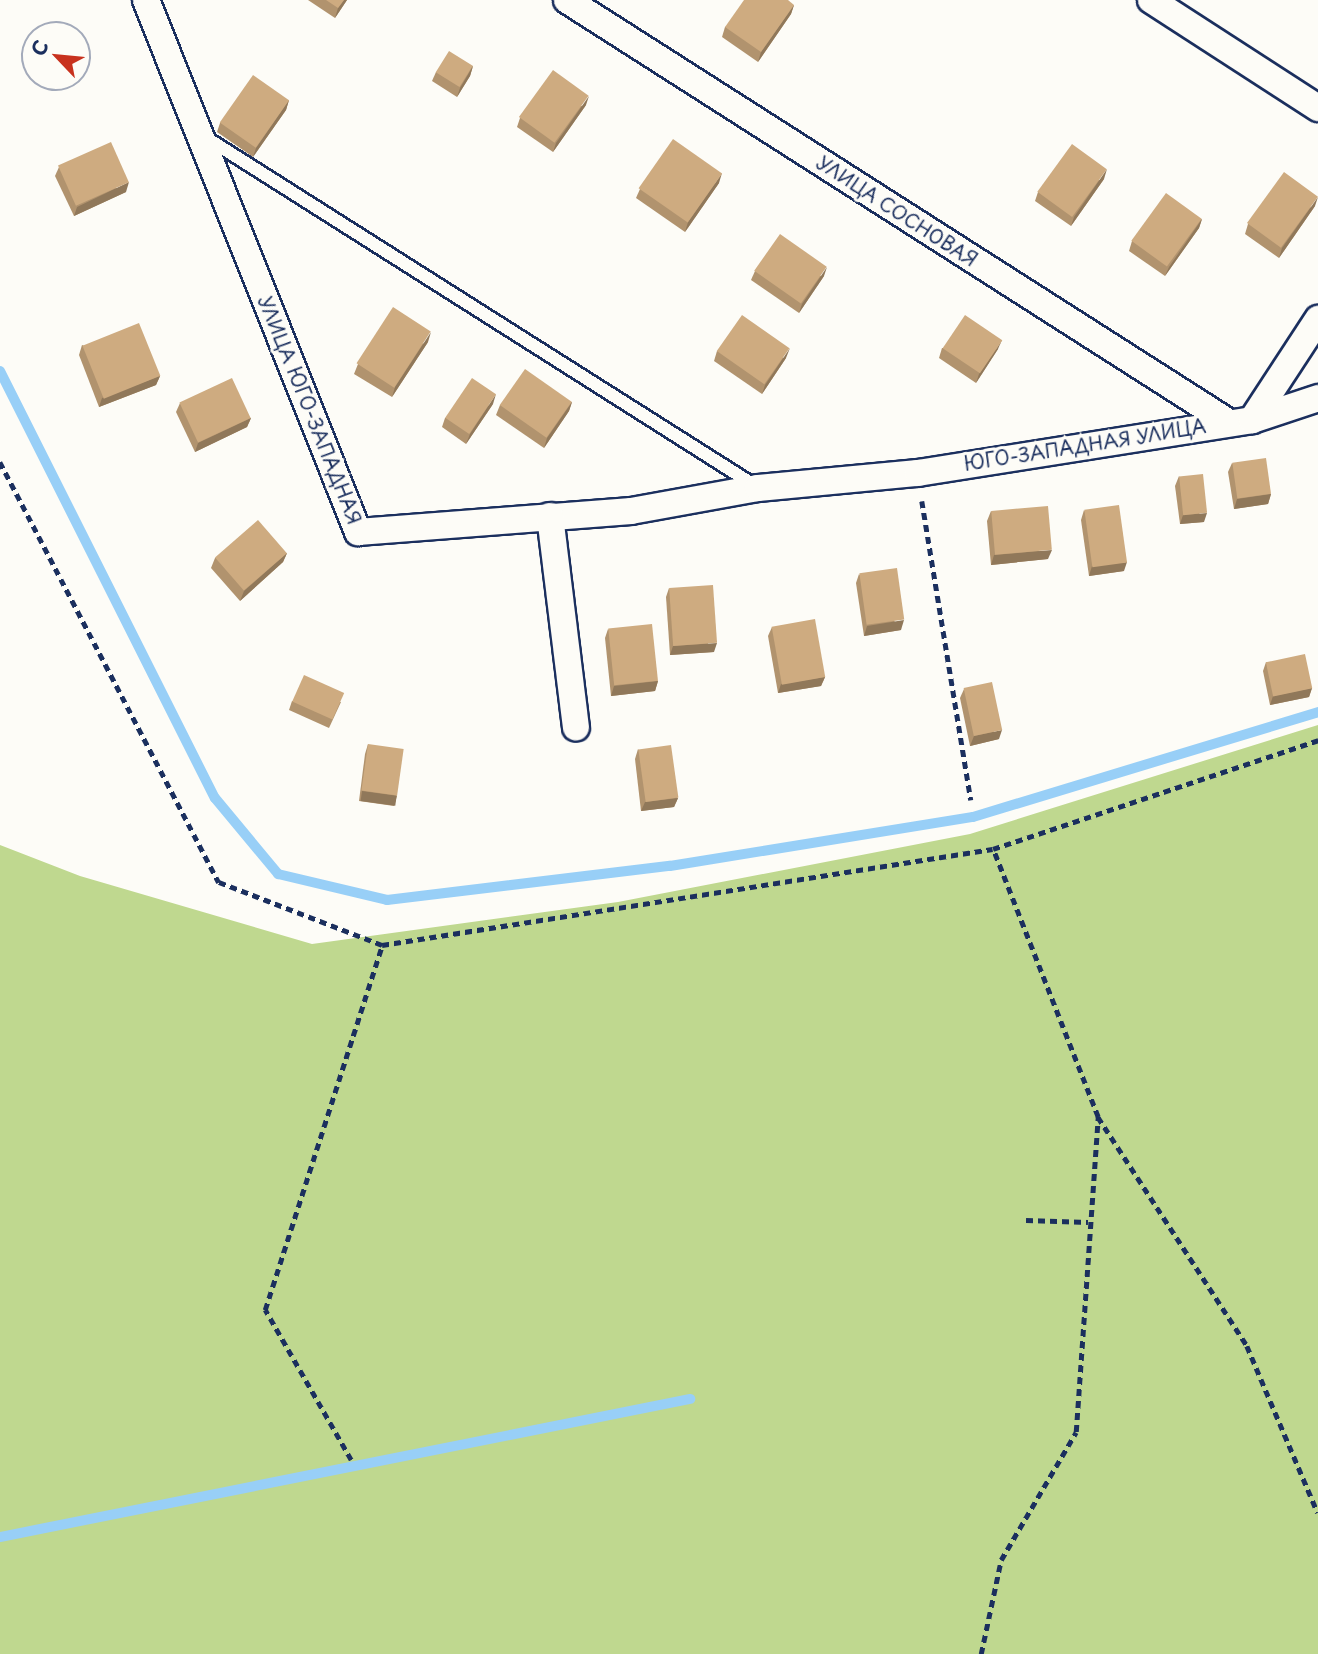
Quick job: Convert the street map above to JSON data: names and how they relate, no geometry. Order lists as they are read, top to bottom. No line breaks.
{"streets":{"street":["УЛИЦА СОСНОВАЯ","УЛИЦА ЮГО-ЗАПАДНАЯ","ЮГО-ЗАПАДНАЯ УЛИЦА"]},"crossings":[["УЛИЦА СОСНОВАЯ","ЮГО-ЗАПАДНАЯ УЛИЦА"],["УЛИЦА ЮГО-ЗАПАДНАЯ","ЮГО-ЗАПАДНАЯ УЛИЦА"]],"north":"top left"}
